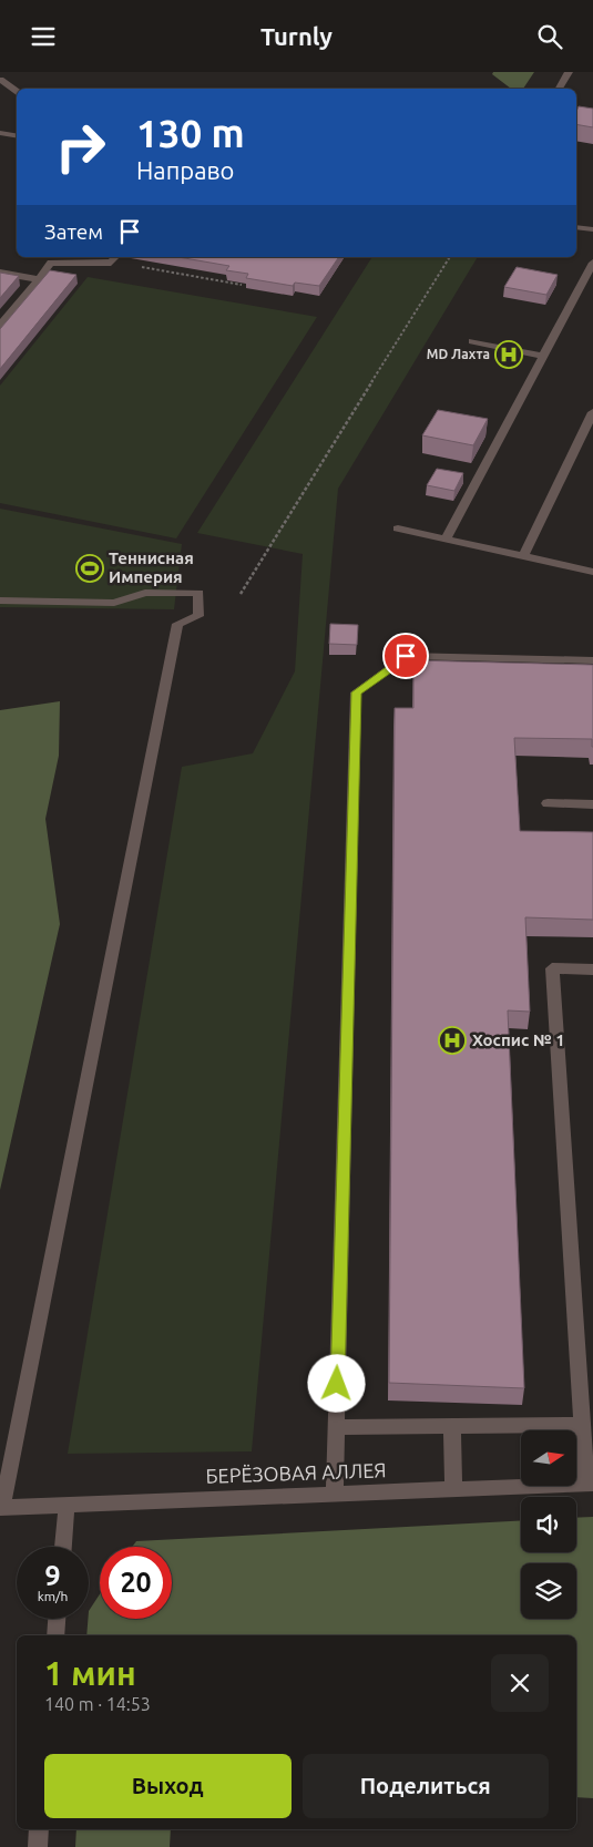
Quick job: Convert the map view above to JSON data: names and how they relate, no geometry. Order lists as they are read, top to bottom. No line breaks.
{"streets":{"street":["БЕРЁЗОВАЯ АЛЛЕЯ"]},"places":{"hospital":["MD Лахта","Хоспис № 1"],"sports":["Теннисная Империя"]},"north":"right","page":{"header":"Turnly","turn":["130 m","Направо"],"then":"Затем","speed":"9 km/h","limit":"20","heading":["1 мин","140 m · 14:53"],"buttons":["Выход","Поделиться"]}}
